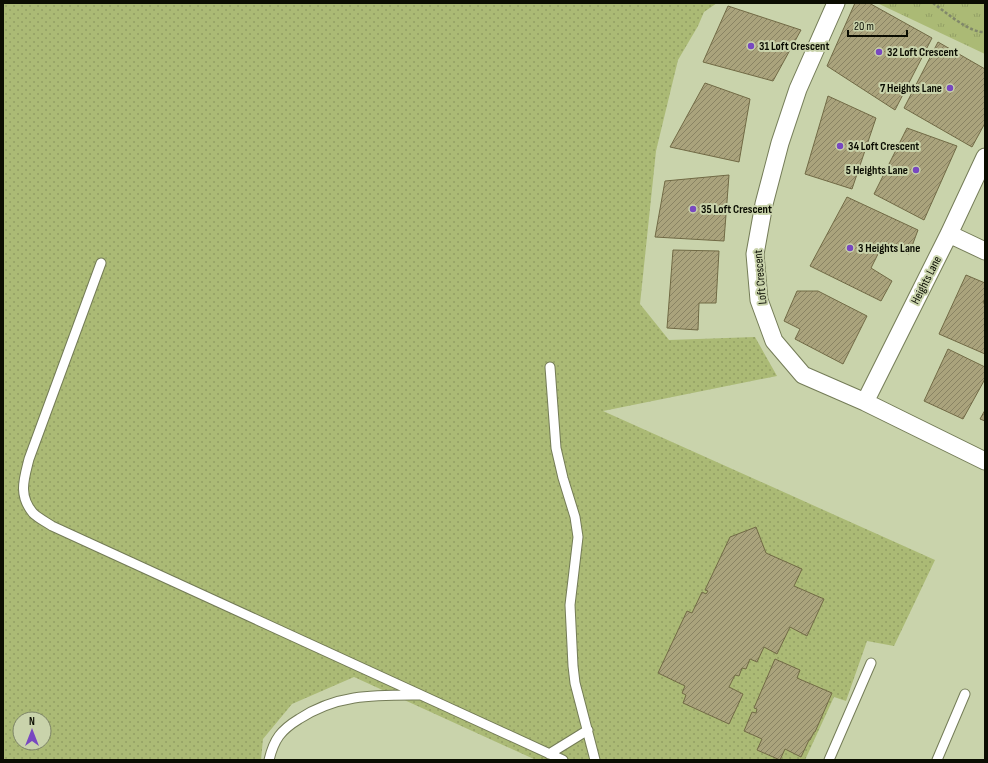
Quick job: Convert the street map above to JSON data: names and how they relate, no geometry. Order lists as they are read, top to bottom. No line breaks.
{"streets":{"street":["Loft Crescent","Heights Lane"]},"crossings":[["Loft Crescent","Heights Lane"]],"places":["31 Loft Crescent","32 Loft Crescent","7 Heights Lane","34 Loft Crescent","5 Heights Lane","35 Loft Crescent","3 Heights Lane"],"scale_bar":"20 m","north":"top"}
